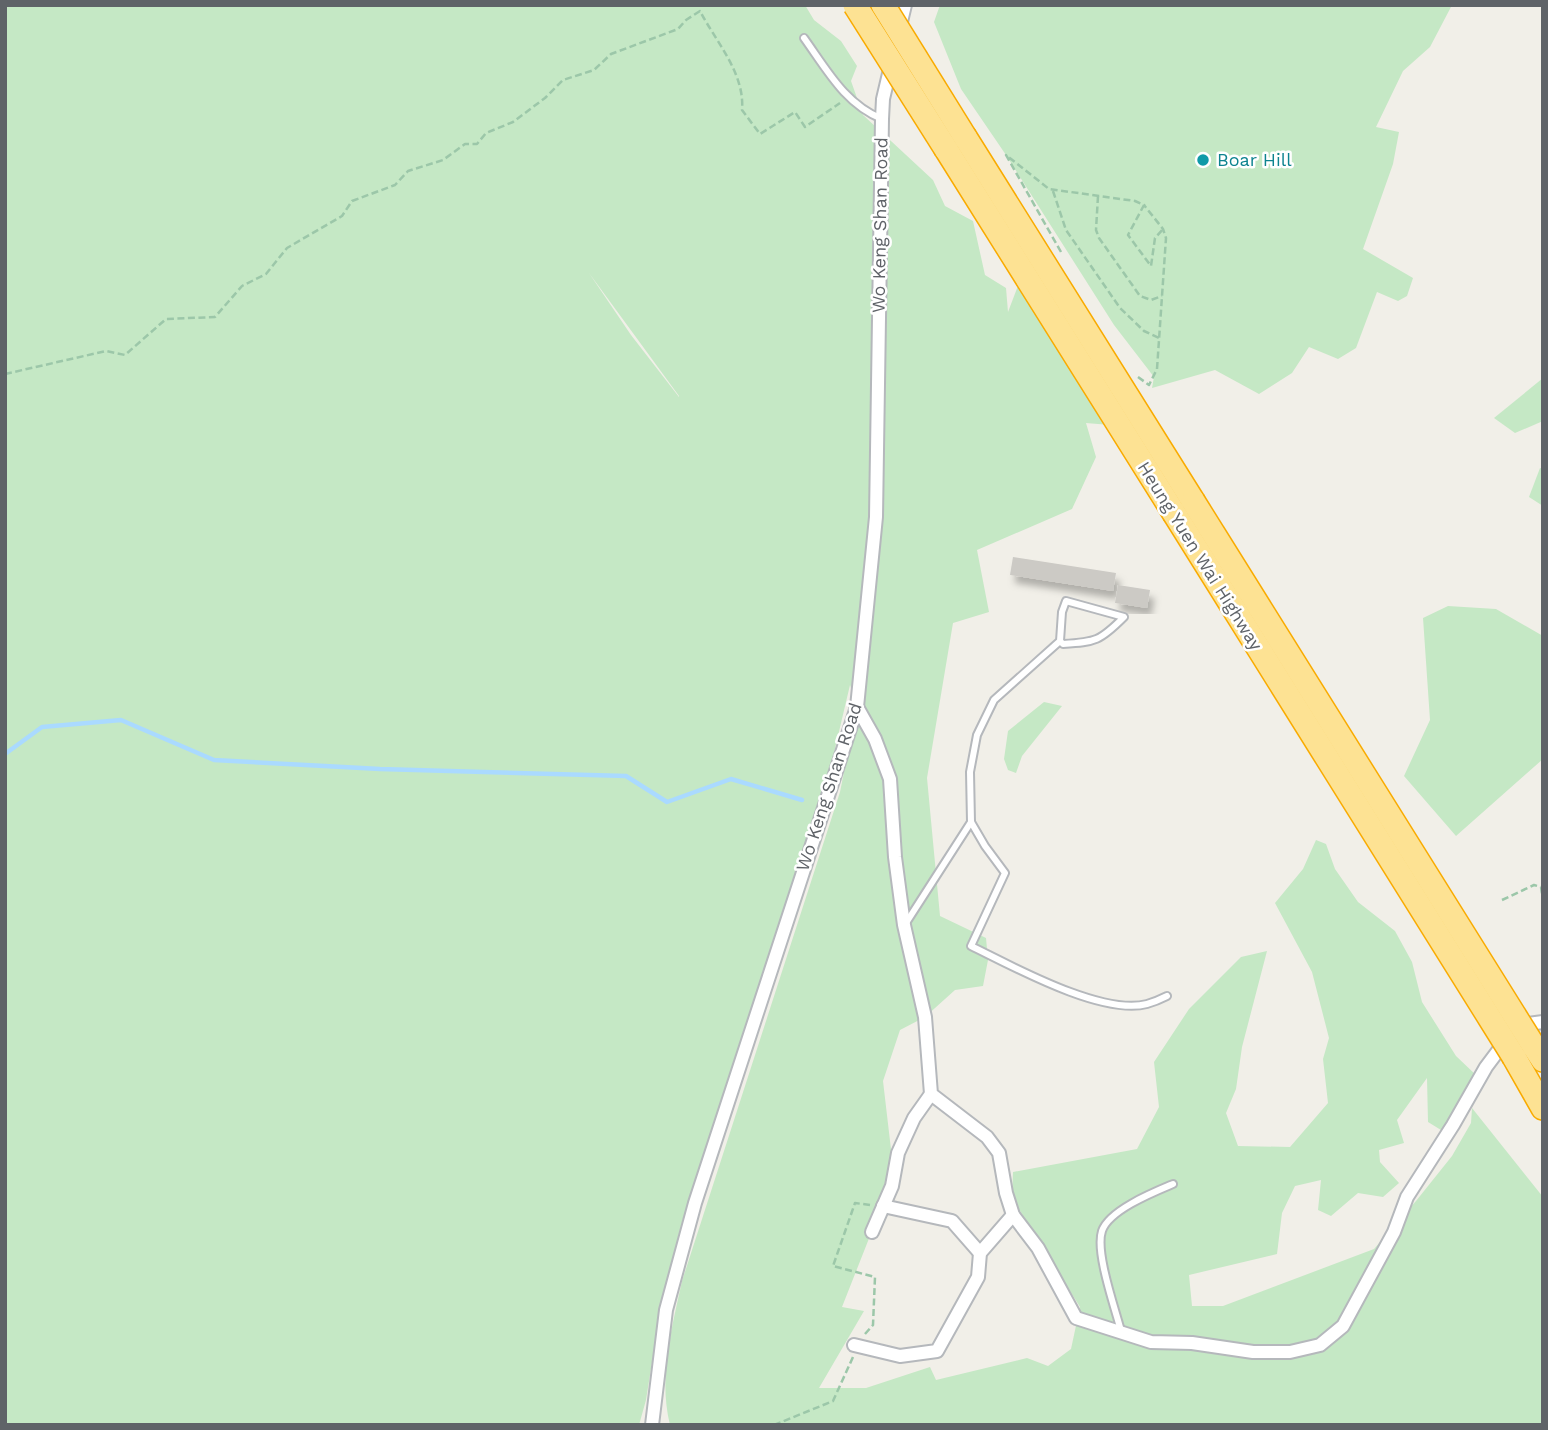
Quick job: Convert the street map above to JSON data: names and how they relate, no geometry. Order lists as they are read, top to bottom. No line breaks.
{"streets":{"highway":["Heung Yuen Wai Highway"],"street":["Wo Keng Shan Road"]},"places":["Boar Hill"]}
